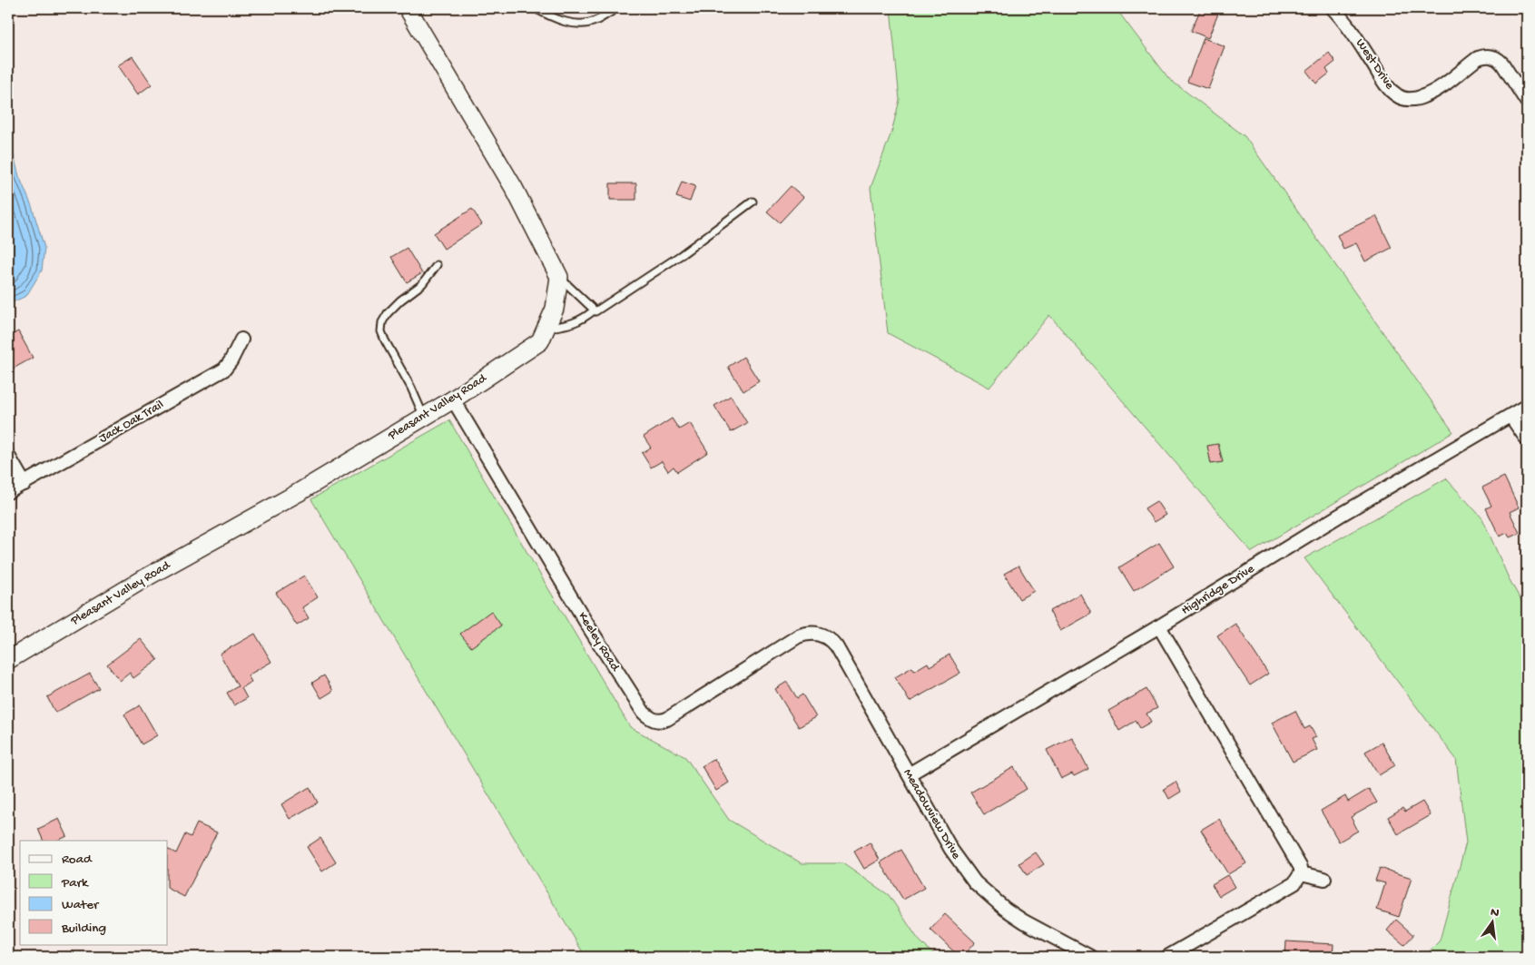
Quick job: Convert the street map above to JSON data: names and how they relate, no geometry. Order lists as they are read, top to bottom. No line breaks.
{"streets":{"street":["West Drive","Pleasant Valley Road","Jack Oak Trail","Highridge Drive","Keeley Road","Meadowview Drive"]},"crossings":[["Pleasant Valley Road","Keeley Road"],["Highridge Drive","Meadowview Drive"],["Keeley Road","Meadowview Drive"]],"legend":["Road","Park","Water","Building"],"north":"top"}
